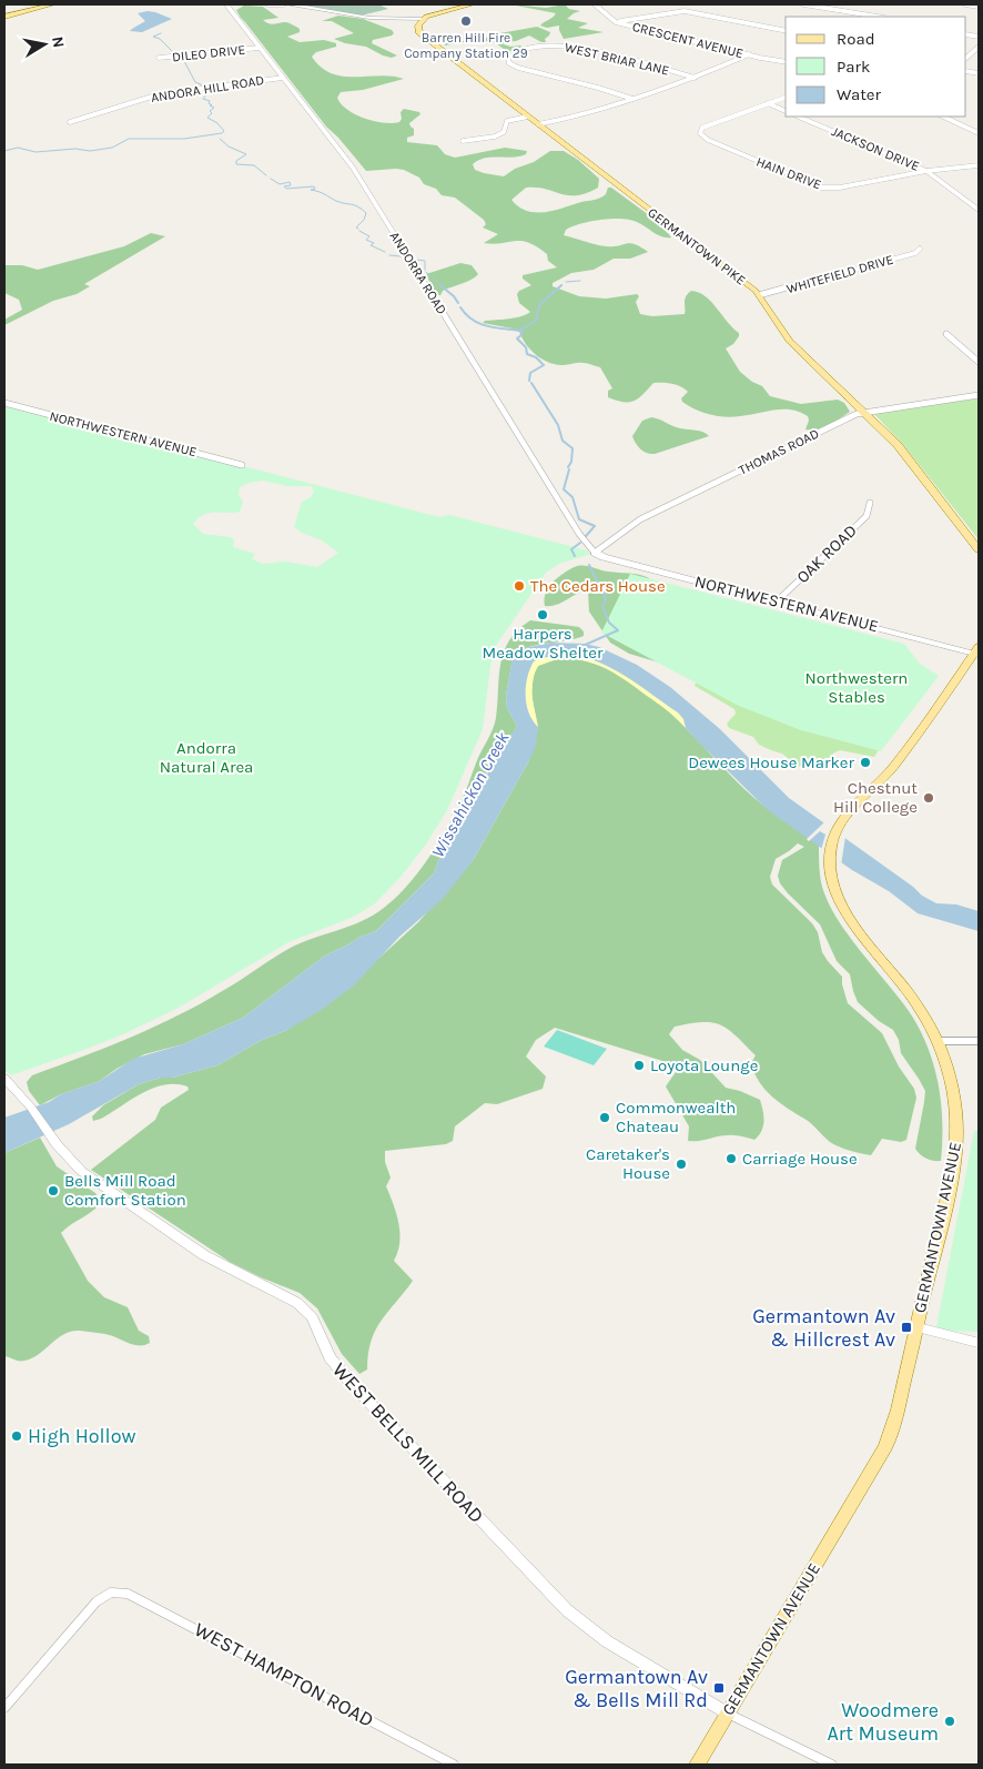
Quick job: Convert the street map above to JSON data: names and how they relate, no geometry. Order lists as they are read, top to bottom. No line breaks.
{"streets":{"main road":["GERMANTOWN PIKE","GERMANTOWN AVENUE"],"street":["CRESCENT AVENUE","DILEO DRIVE","WEST BRIAR LANE","ANDORA HILL ROAD","JACKSON DRIVE","HAIN DRIVE","ANDORRA ROAD","WHITEFIELD DRIVE","NORTHWESTERN AVENUE","THOMAS ROAD","OAK ROAD","WEST BELLS MILL ROAD","WEST HAMPTON ROAD"]},"crossings":[["DILEO DRIVE","ANDORRA ROAD"],["ANDORA HILL ROAD","ANDORRA ROAD"],["JACKSON DRIVE","HAIN DRIVE"],["GERMANTOWN PIKE","WHITEFIELD DRIVE"],["GERMANTOWN PIKE","THOMAS ROAD"],["ANDORRA ROAD","NORTHWESTERN AVENUE"],["ANDORRA ROAD","THOMAS ROAD"],["NORTHWESTERN AVENUE","THOMAS ROAD"],["NORTHWESTERN AVENUE","OAK ROAD"],["NORTHWESTERN AVENUE","GERMANTOWN AVENUE"],["GERMANTOWN AVENUE","WEST BELLS MILL ROAD"]],"water":["Wissahickon Creek"],"parks":["Northwestern Stables","Andorra Natural Area"],"places":{"other":["Barren Hill Fire Company Station 29","The Cedars House","Harpers Meadow Shelter","Dewees House Marker","Chestnut Hill College","Loyota Lounge","Commonwealth Chateau","Carriage House","Caretaker's House","Bells Mill Road Comfort Station","High Hollow","Woodmere Art Museum"],"transit":["Germantown Av & Hillcrest Av","Germantown Av & Bells Mill Rd"]},"legend":["Road","Park","Water"],"north":"right"}
